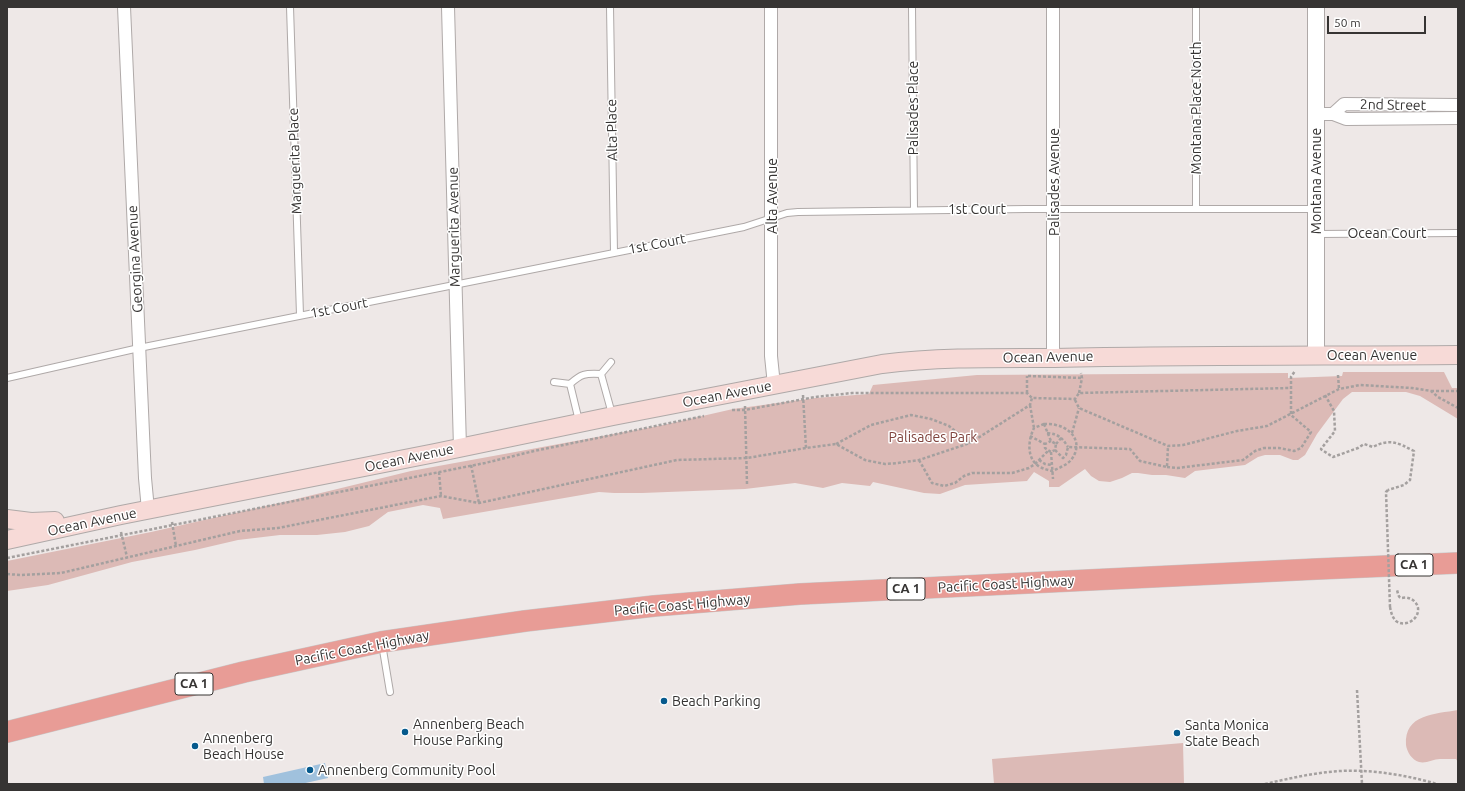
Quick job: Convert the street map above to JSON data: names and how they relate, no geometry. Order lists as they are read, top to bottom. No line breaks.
{"streets":{"highway":["CA 1","Pacific Coast Highway"],"main road":["Ocean Avenue"],"street":["2nd Street","Montana Avenue","Palisades Avenue","Alta Avenue","Marguerita Avenue","Georgina Avenue"],"lane":["Palisades Place","Montana Place North","Alta Place","Marguerita Place","1st Court","Ocean Court"]},"crossings":[["2nd Street","Montana Avenue"],["Palisades Place","1st Court"],["Montana Place North","1st Court"],["Alta Place","1st Court"],["Marguerita Place","1st Court"],["Montana Avenue","1st Court"],["Montana Avenue","Ocean Court"],["Montana Avenue","Ocean Avenue"],["Palisades Avenue","1st Court"],["Palisades Avenue","Ocean Avenue"],["Alta Avenue","1st Court"],["Alta Avenue","Ocean Avenue"],["1st Court","Marguerita Avenue"],["1st Court","Georgina Avenue"],["Marguerita Avenue","Ocean Avenue"],["Georgina Avenue","Ocean Avenue"]],"parks":["Palisades Park"],"places":["Beach Parking","Annenberg Beach House Parking","Santa Monica State Beach","Annenberg Beach House","Annenberg Community Pool"],"scale_bar":"50 m"}
